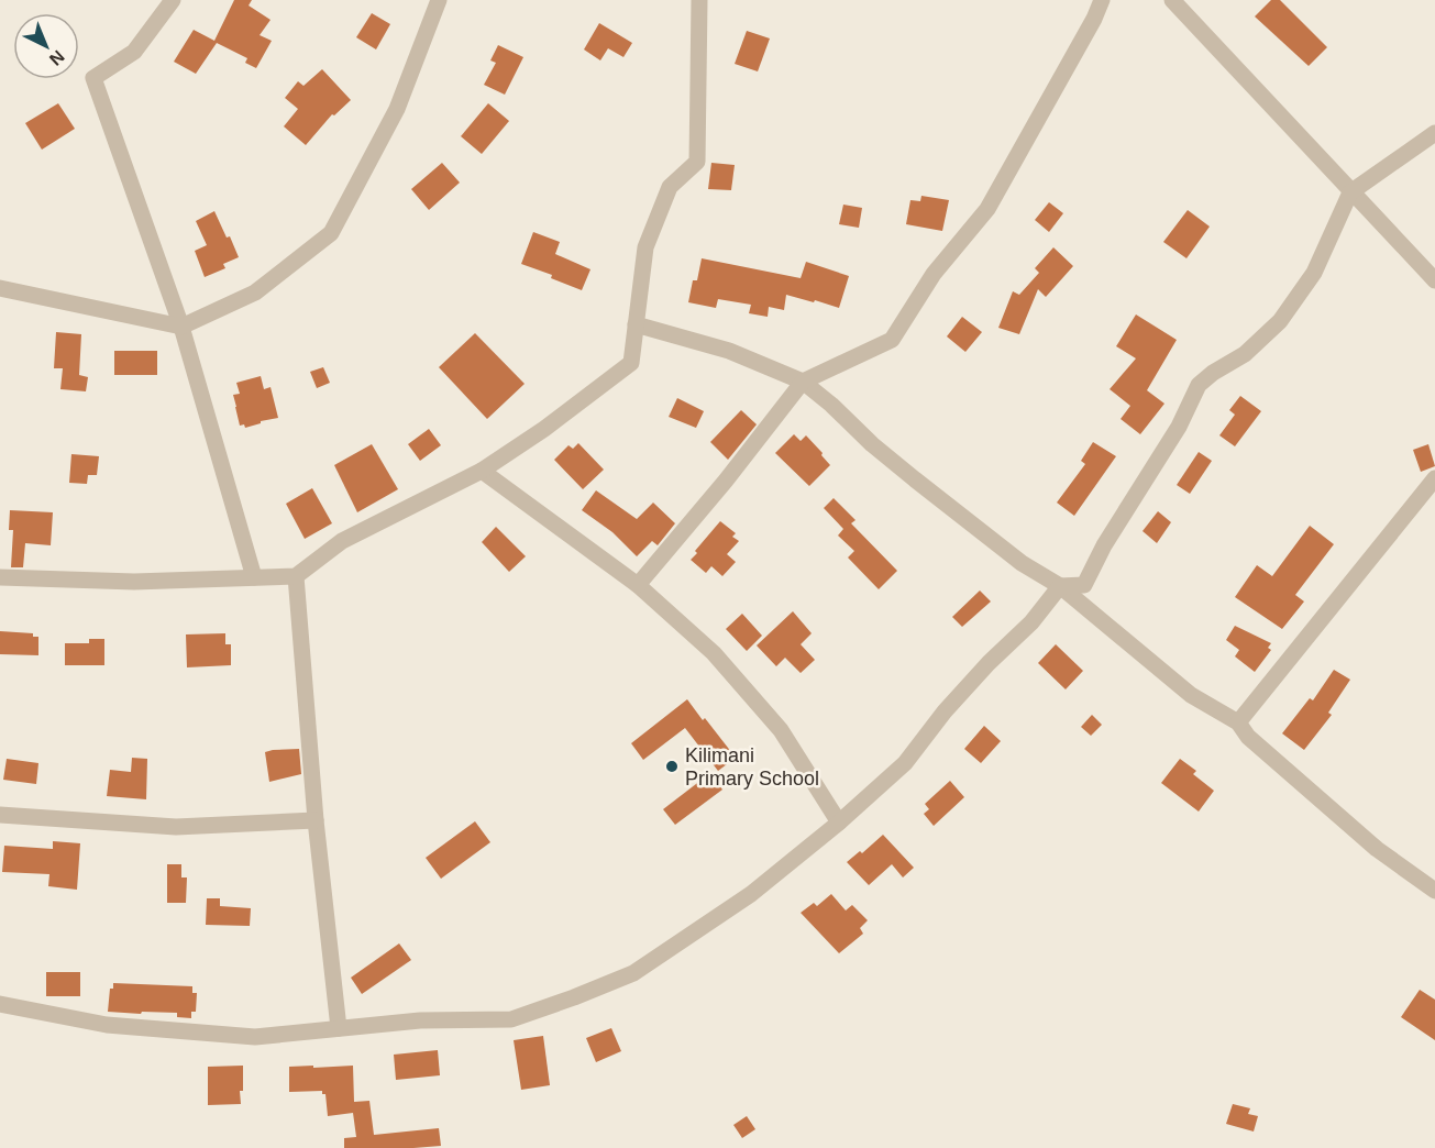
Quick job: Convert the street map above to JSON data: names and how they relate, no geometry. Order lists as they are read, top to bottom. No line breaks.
{"places":["Kilimani Primary School"],"north":"bottom right"}
